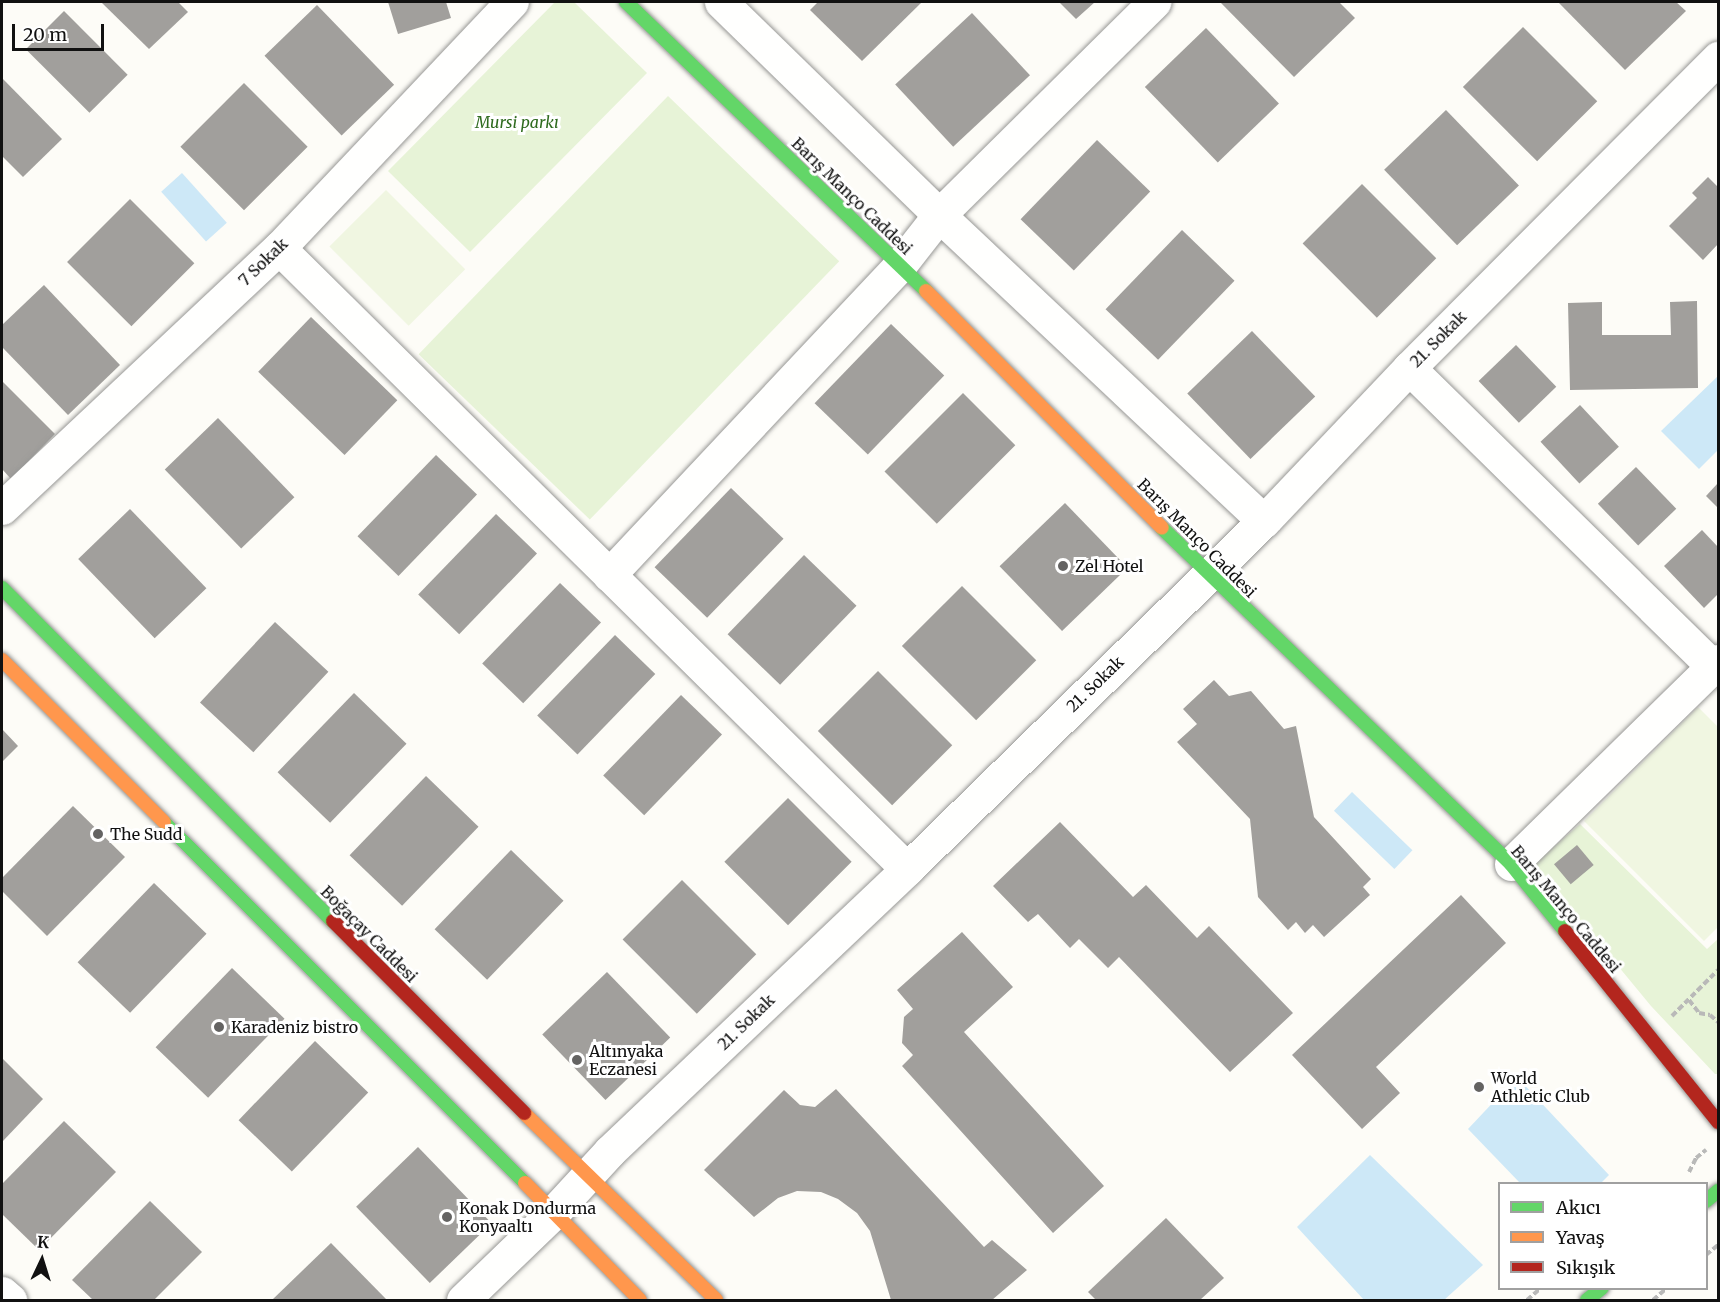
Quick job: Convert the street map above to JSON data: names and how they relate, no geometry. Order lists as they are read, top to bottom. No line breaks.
{"streets":{"main road":["Barış Manço Caddesi","Boğaçay Caddesi"],"street":["7 Sokak","21. Sokak"]},"crossings":[["Barış Manço Caddesi","21. Sokak"],["21. Sokak","Boğaçay Caddesi"]],"parks":["Mursi parkı"],"places":["Zel Hotel","The Sudd","Karadeniz bistro","Altınyaka Eczanesi","World Athletic Club","Konak Dondurma Konyaaltı"],"legend":["Akıcı","Yavaş","Sıkışık"],"scale_bar":"20 m","north":"top"}
